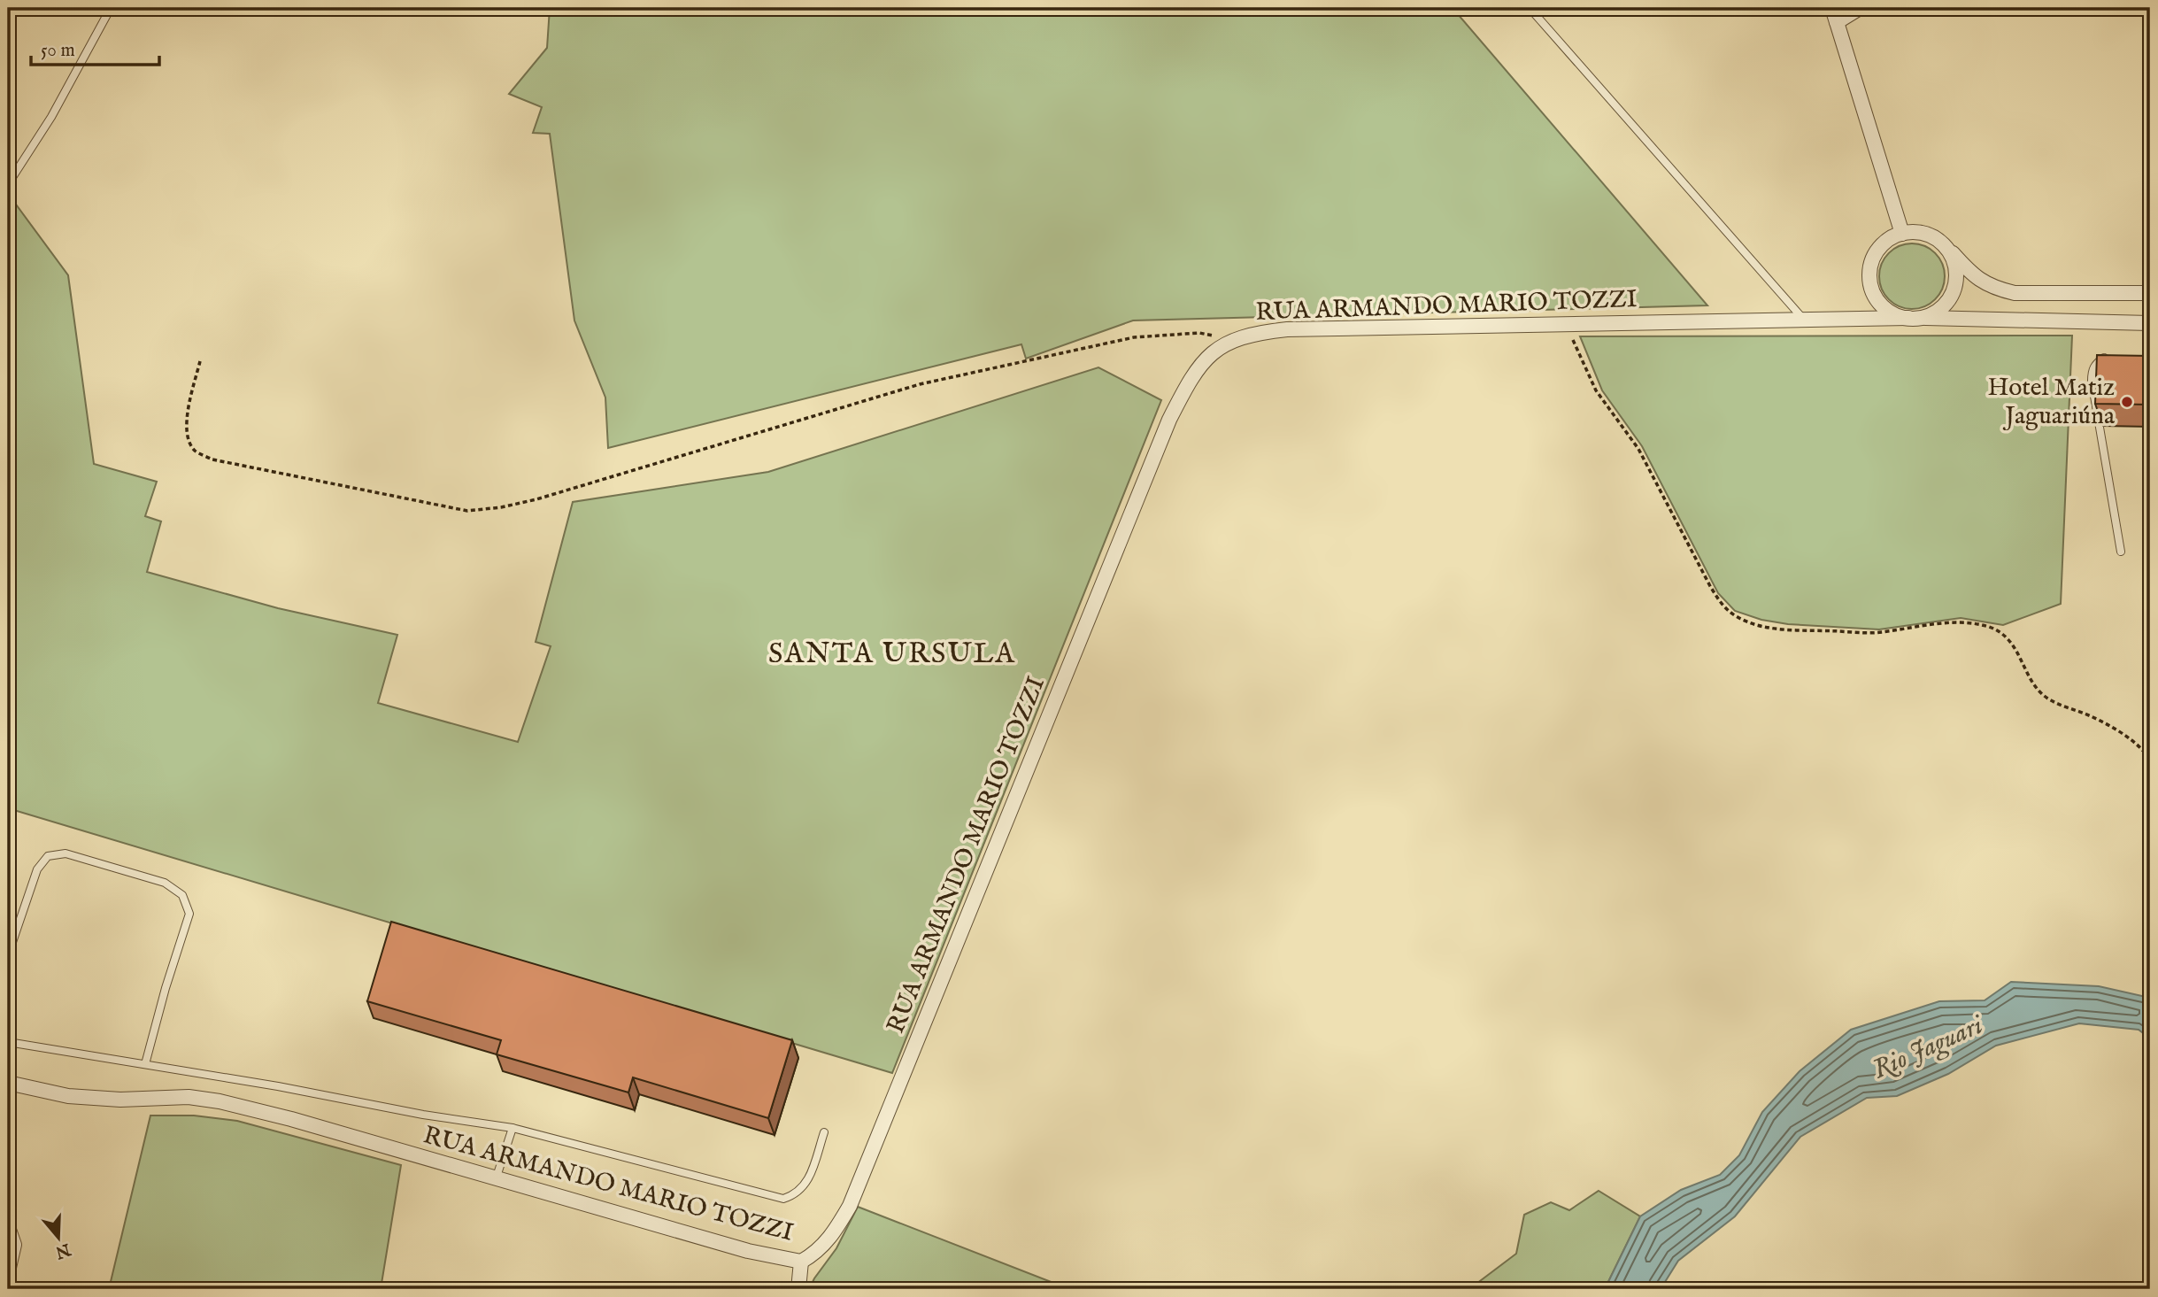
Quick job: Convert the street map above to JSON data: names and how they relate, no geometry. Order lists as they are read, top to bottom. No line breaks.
{"streets":{"street":["RUA ARMANDO MARIO TOZZI"]},"districts":["SANTA URSULA"],"water":["Rio Jaguari"],"places":["Hotel Matiz Jaguariúna"],"scale_bar":"50 m","north":"bottom"}
